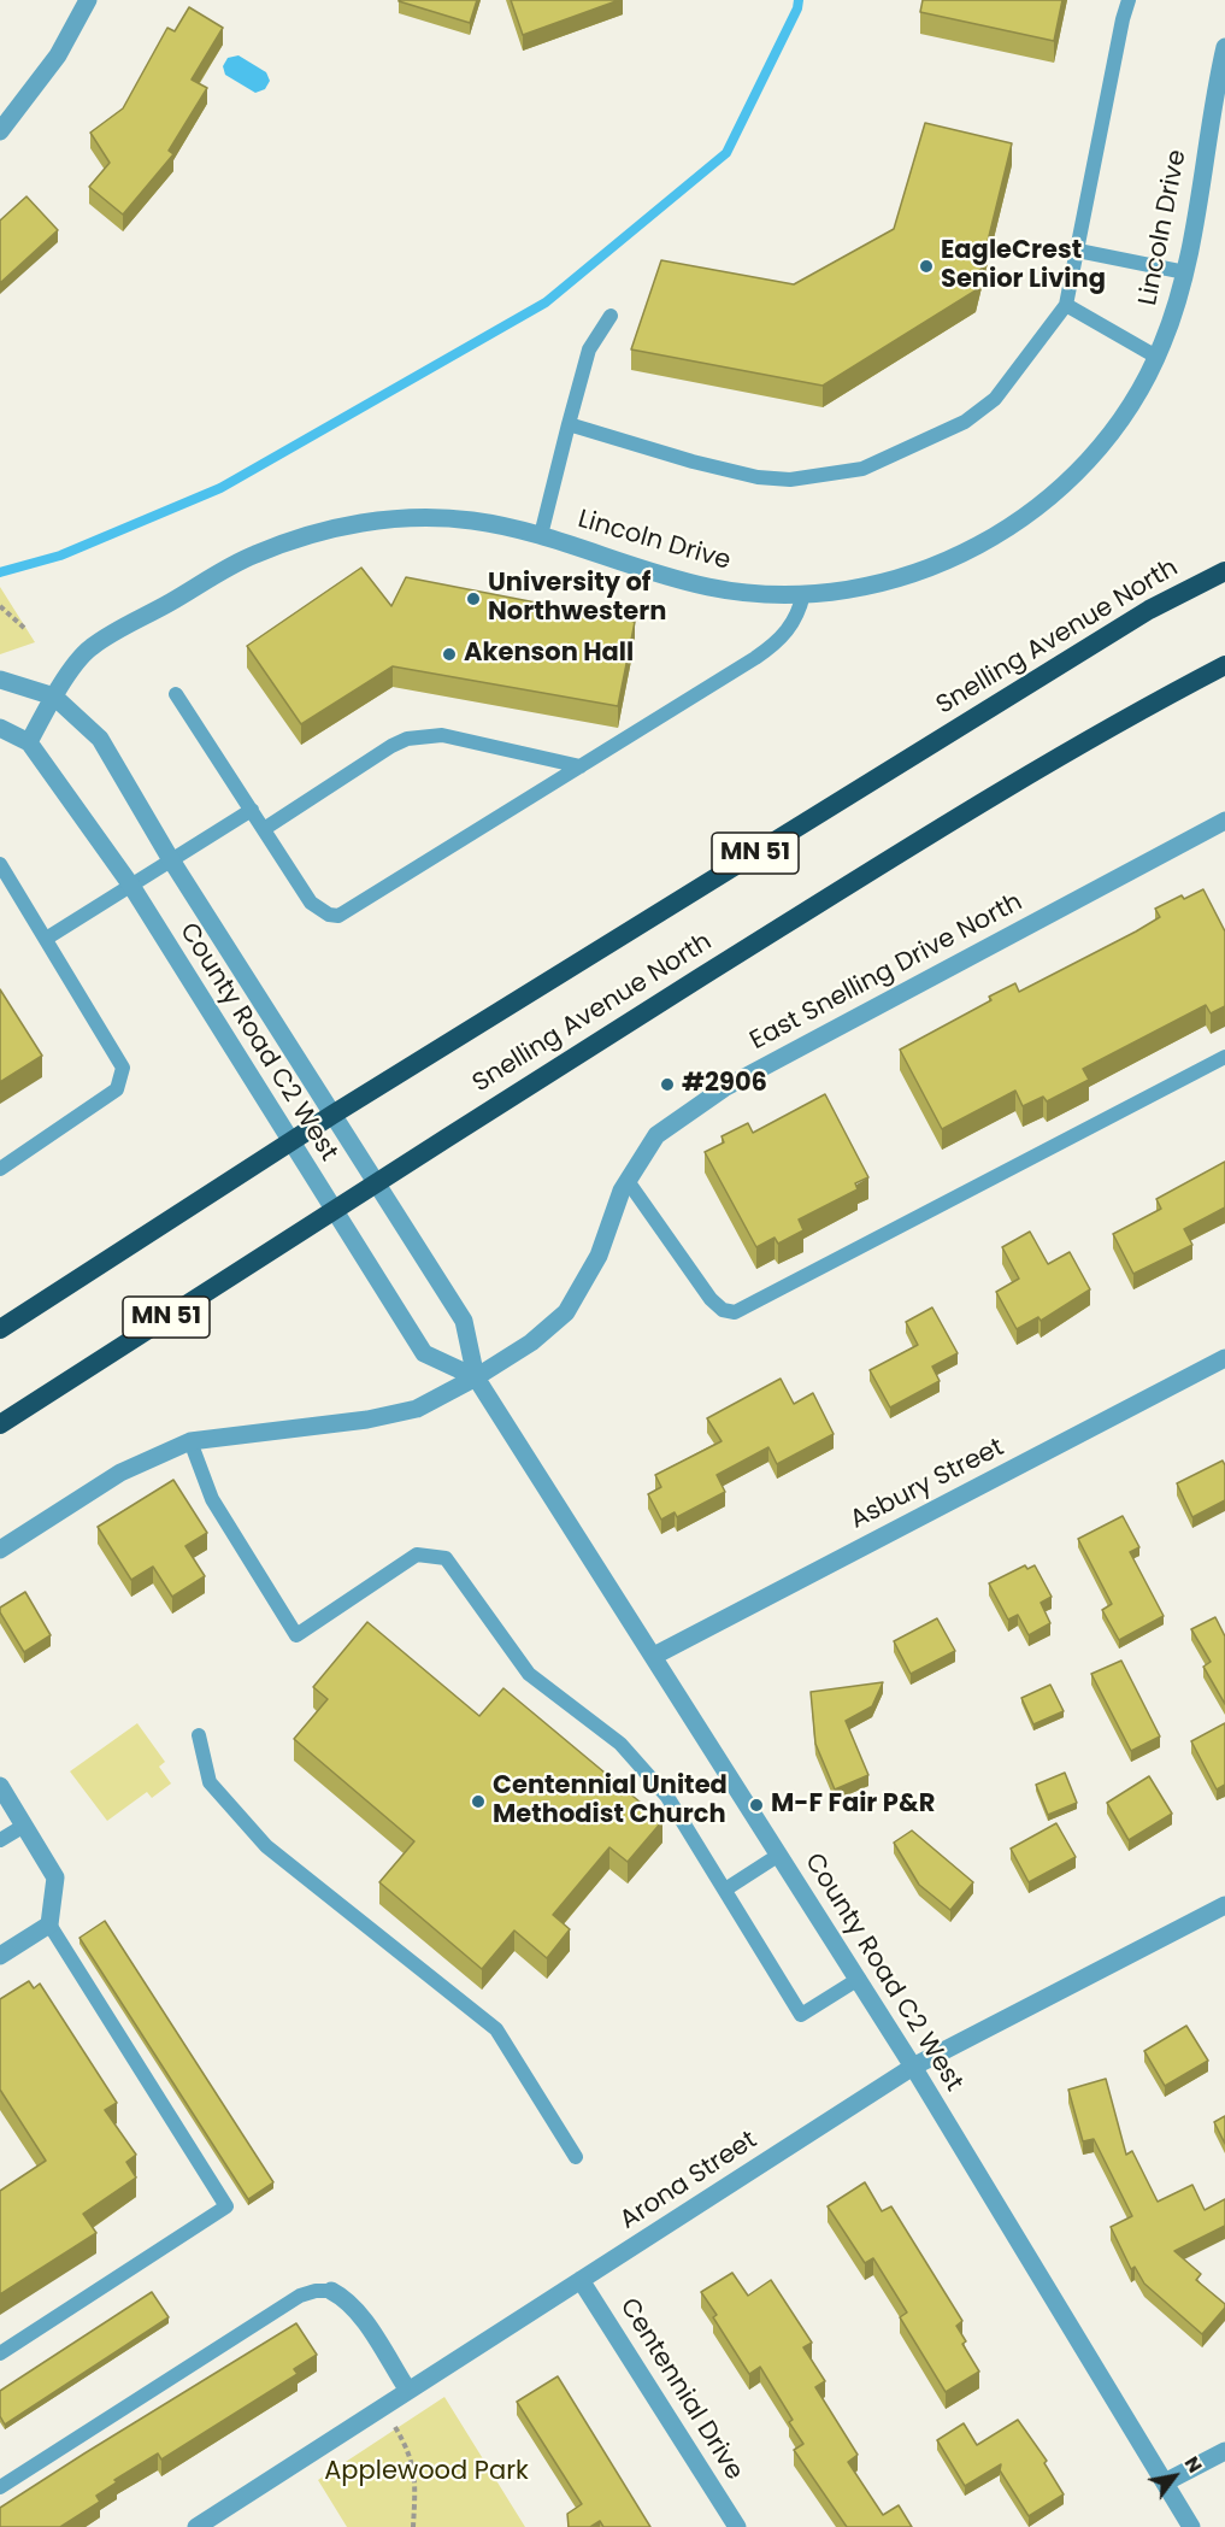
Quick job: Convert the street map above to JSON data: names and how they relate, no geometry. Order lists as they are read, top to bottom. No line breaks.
{"streets":{"highway":["Snelling Avenue North","MN 51"],"street":["Lincoln Drive","East Snelling Drive North","County Road C2 West","Asbury Street","Arona Street","Centennial Drive"]},"crossings":[["Lincoln Drive","County Road C2 West"],["Snelling Avenue North","County Road C2 West"],["East Snelling Drive North","County Road C2 West"],["County Road C2 West","Asbury Street"],["County Road C2 West","Arona Street"],["Arona Street","Centennial Drive"]],"parks":["Applewood Park"],"places":["EagleCrest Senior Living","University of Northwestern","Akenson Hall","#2906","Centennial United Methodist Church","M-F Fair P&R"],"north":"top right"}
